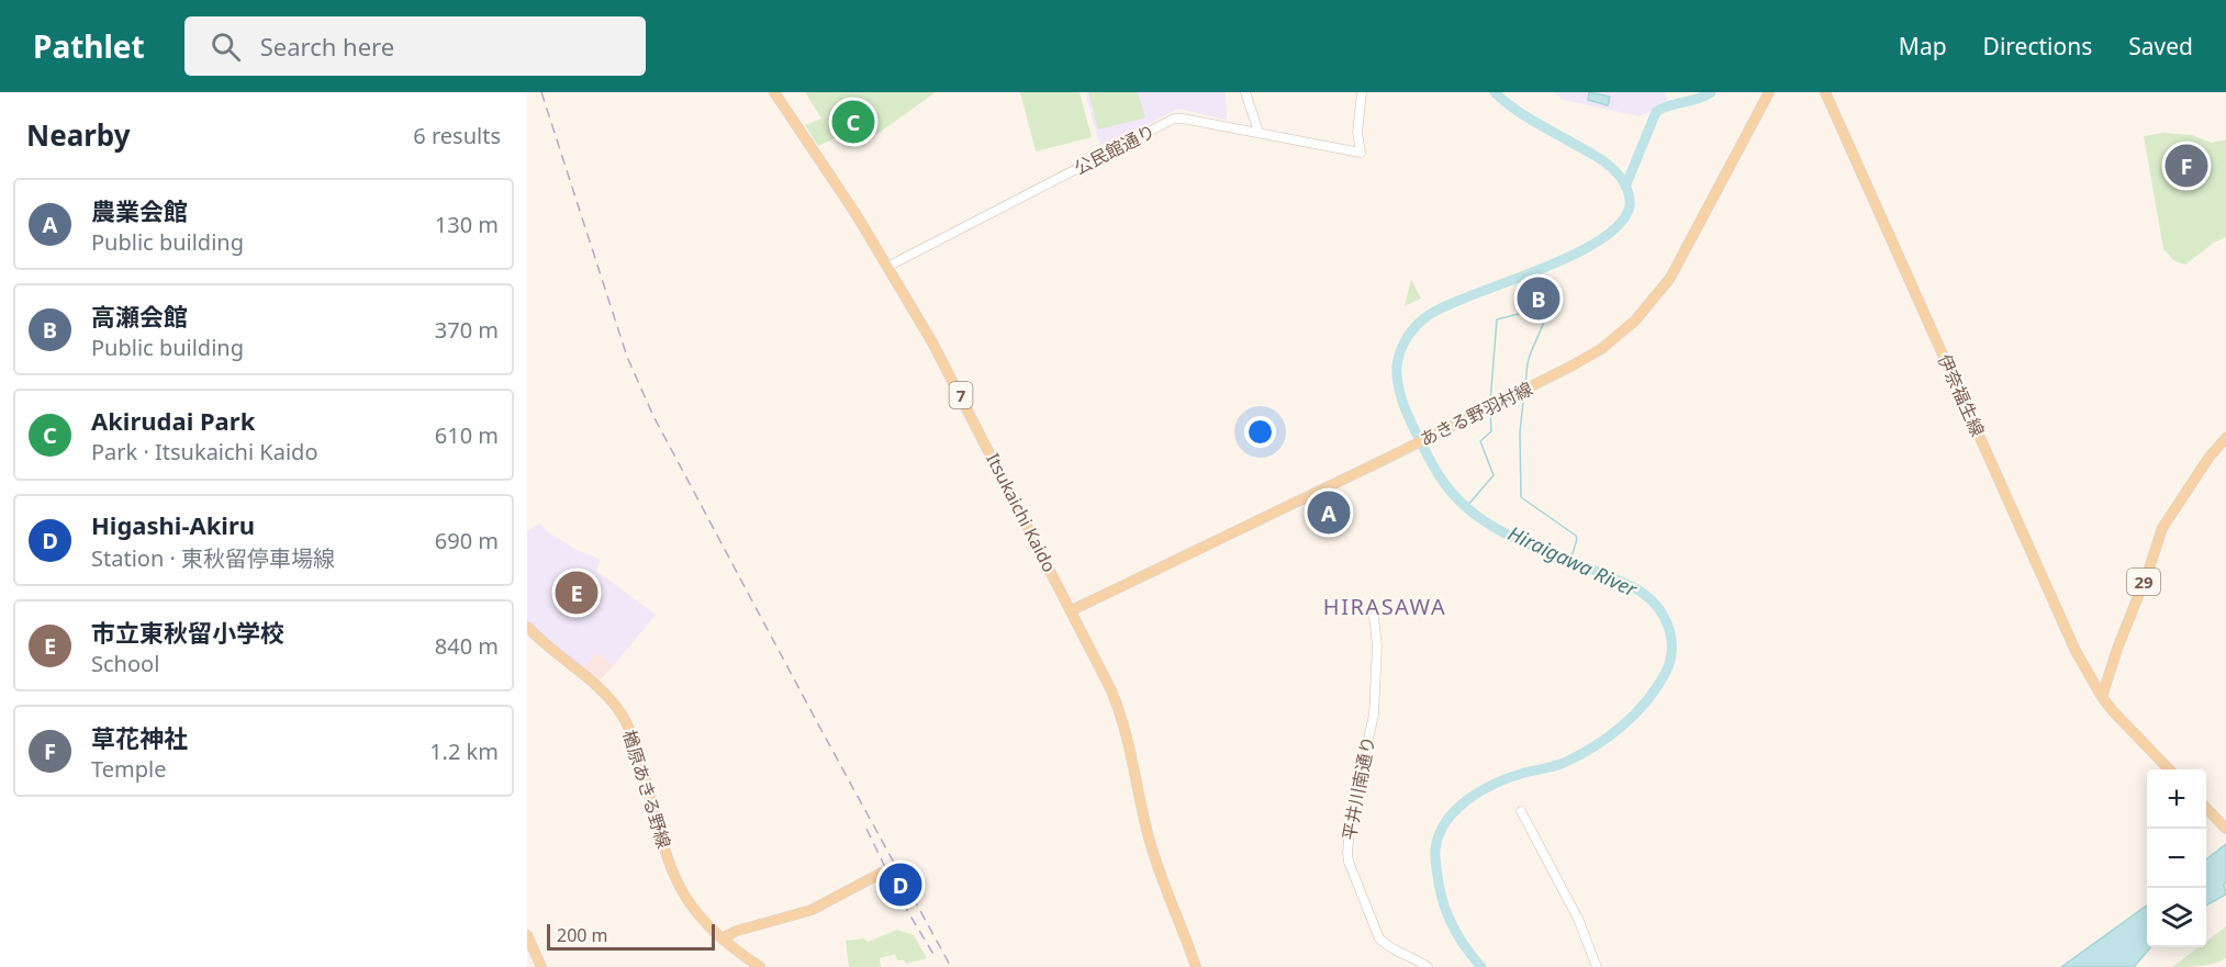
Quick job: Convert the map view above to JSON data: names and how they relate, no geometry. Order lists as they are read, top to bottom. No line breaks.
{"streets":{"main road":["7","伊奈福生線","あきる野羽村線","Itsukaichi Kaido","29","楢原あきる野線"],"street":["公民館通り","平井川南通り"]},"crossings":[["公民館通り","Itsukaichi Kaido"],["伊奈福生線","29"],["あきる野羽村線","Itsukaichi Kaido"]],"districts":["HIRASAWA"],"water":["Hiraigawa River"],"scale_bar":"200 m","page":{"header":"Pathlet","search":"Search here","nav":["Map","Directions","Saved"],"heading":["Nearby","6 results"],"pins":["C","F","B","A","E","D"],"list":[{"mark":"A","name":"農業会館","note":"Public building","value":"130 m"},{"mark":"B","name":"高瀬会館","note":"Public building","value":"370 m"},{"mark":"C","name":"Akirudai Park","note":"Park · Itsukaichi Kaido","value":"610 m"},{"mark":"D","name":"Higashi-Akiru","note":"Station · 東秋留停車場線","value":"690 m"},{"mark":"E","name":"市立東秋留小学校","note":"School","value":"840 m"},{"mark":"F","name":"草花神社","note":"Temple","value":"1.2 km"}],"map_buttons":["+","−"],"scale":"200 m"}}
